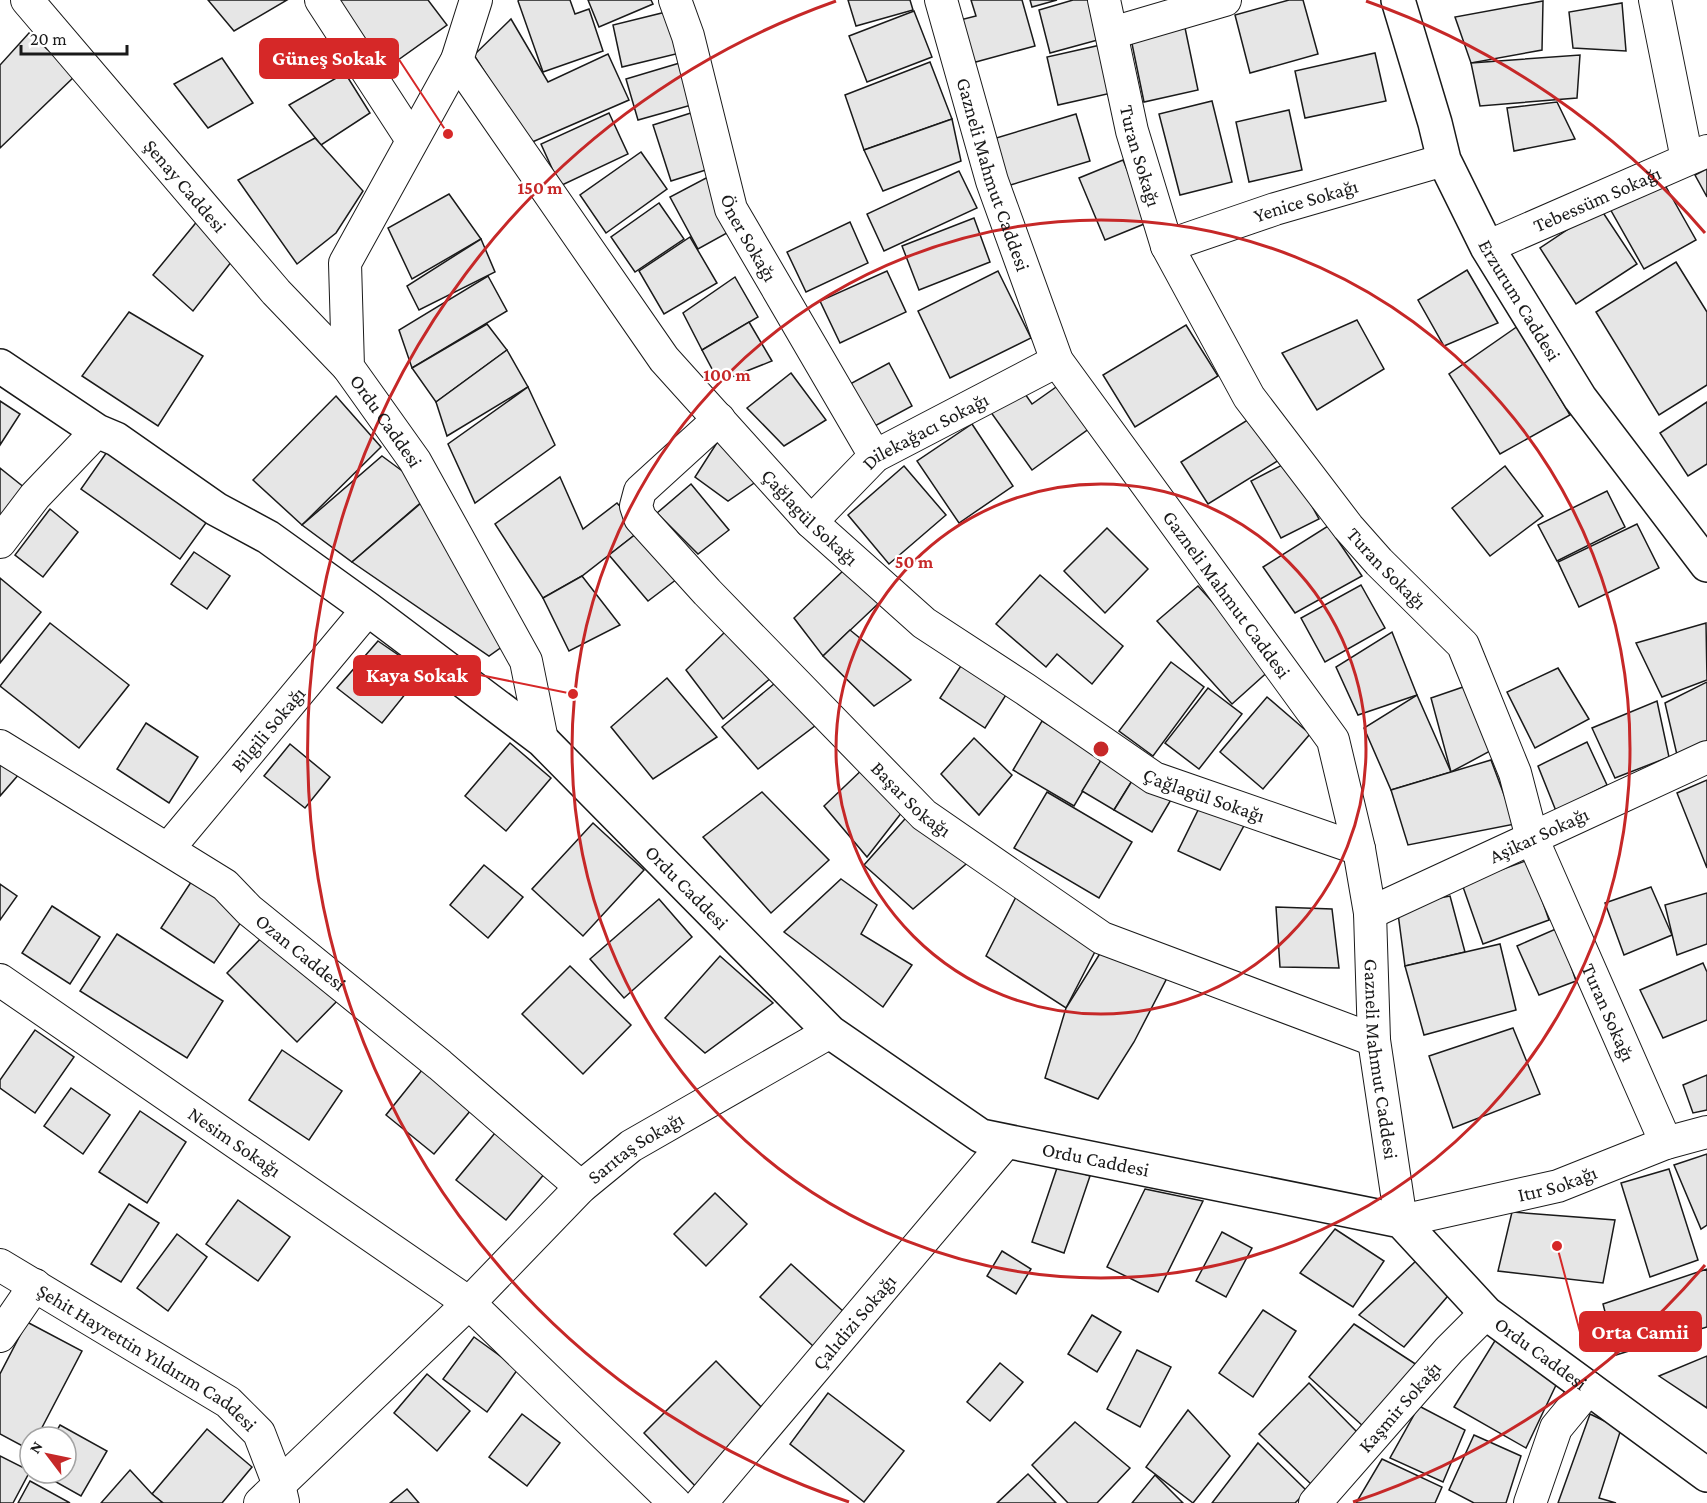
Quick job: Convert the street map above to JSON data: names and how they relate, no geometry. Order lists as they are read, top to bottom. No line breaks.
{"streets":{"street":["Turan Sokağı","Gazneli Mahmut Caddesi","Şenay Caddesi","Tebessüm Sokağı","Yenice Sokağı","Öner Sokağı","Erzurum Caddesi","Ordu Caddesi","Dilekağacı Sokağı","Çağlagül Sokağı","Bilgili Sokağı","Başar Sokağı","Aşikar Sokağı","Ozan Caddesi","Nesim Sokağı","Sarıtaş Sokağı","Itır Sokağı","Çalıdizi Sokağı","Şehit Hayrettin Yıldırım Caddesi","Kaşmir Sokağı"]},"crossings":[["Turan Sokağı","Yenice Sokağı"],["Turan Sokağı","Aşikar Sokağı"],["Turan Sokağı","Itır Sokağı"],["Gazneli Mahmut Caddesi","Ordu Caddesi"],["Gazneli Mahmut Caddesi","Dilekağacı Sokağı"],["Gazneli Mahmut Caddesi","Çağlagül Sokağı"],["Gazneli Mahmut Caddesi","Başar Sokağı"],["Gazneli Mahmut Caddesi","Aşikar Sokağı"],["Gazneli Mahmut Caddesi","Itır Sokağı"],["Şenay Caddesi","Ordu Caddesi"],["Tebessüm Sokağı","Erzurum Caddesi"],["Yenice Sokağı","Erzurum Caddesi"],["Öner Sokağı","Dilekağacı Sokağı"],["Ordu Caddesi","Çağlagül Sokağı"],["Ordu Caddesi","Bilgili Sokağı"],["Ordu Caddesi","Sarıtaş Sokağı"],["Ordu Caddesi","Itır Sokağı"],["Ordu Caddesi","Çalıdizi Sokağı"],["Ordu Caddesi","Kaşmir Sokağı"],["Dilekağacı Sokağı","Çağlagül Sokağı"],["Çağlagül Sokağı","Başar Sokağı"],["Bilgili Sokağı","Ozan Caddesi"],["Ozan Caddesi","Sarıtaş Sokağı"],["Nesim Sokağı","Sarıtaş Sokağı"],["Sarıtaş Sokağı","Şehit Hayrettin Yıldırım Caddesi"]],"places":["Güneş Sokak","Kaya Sokak","Orta Camii"],"scale_bar":"20 m","north":"top left","rings":["150 m","100 m","50 m"]}
